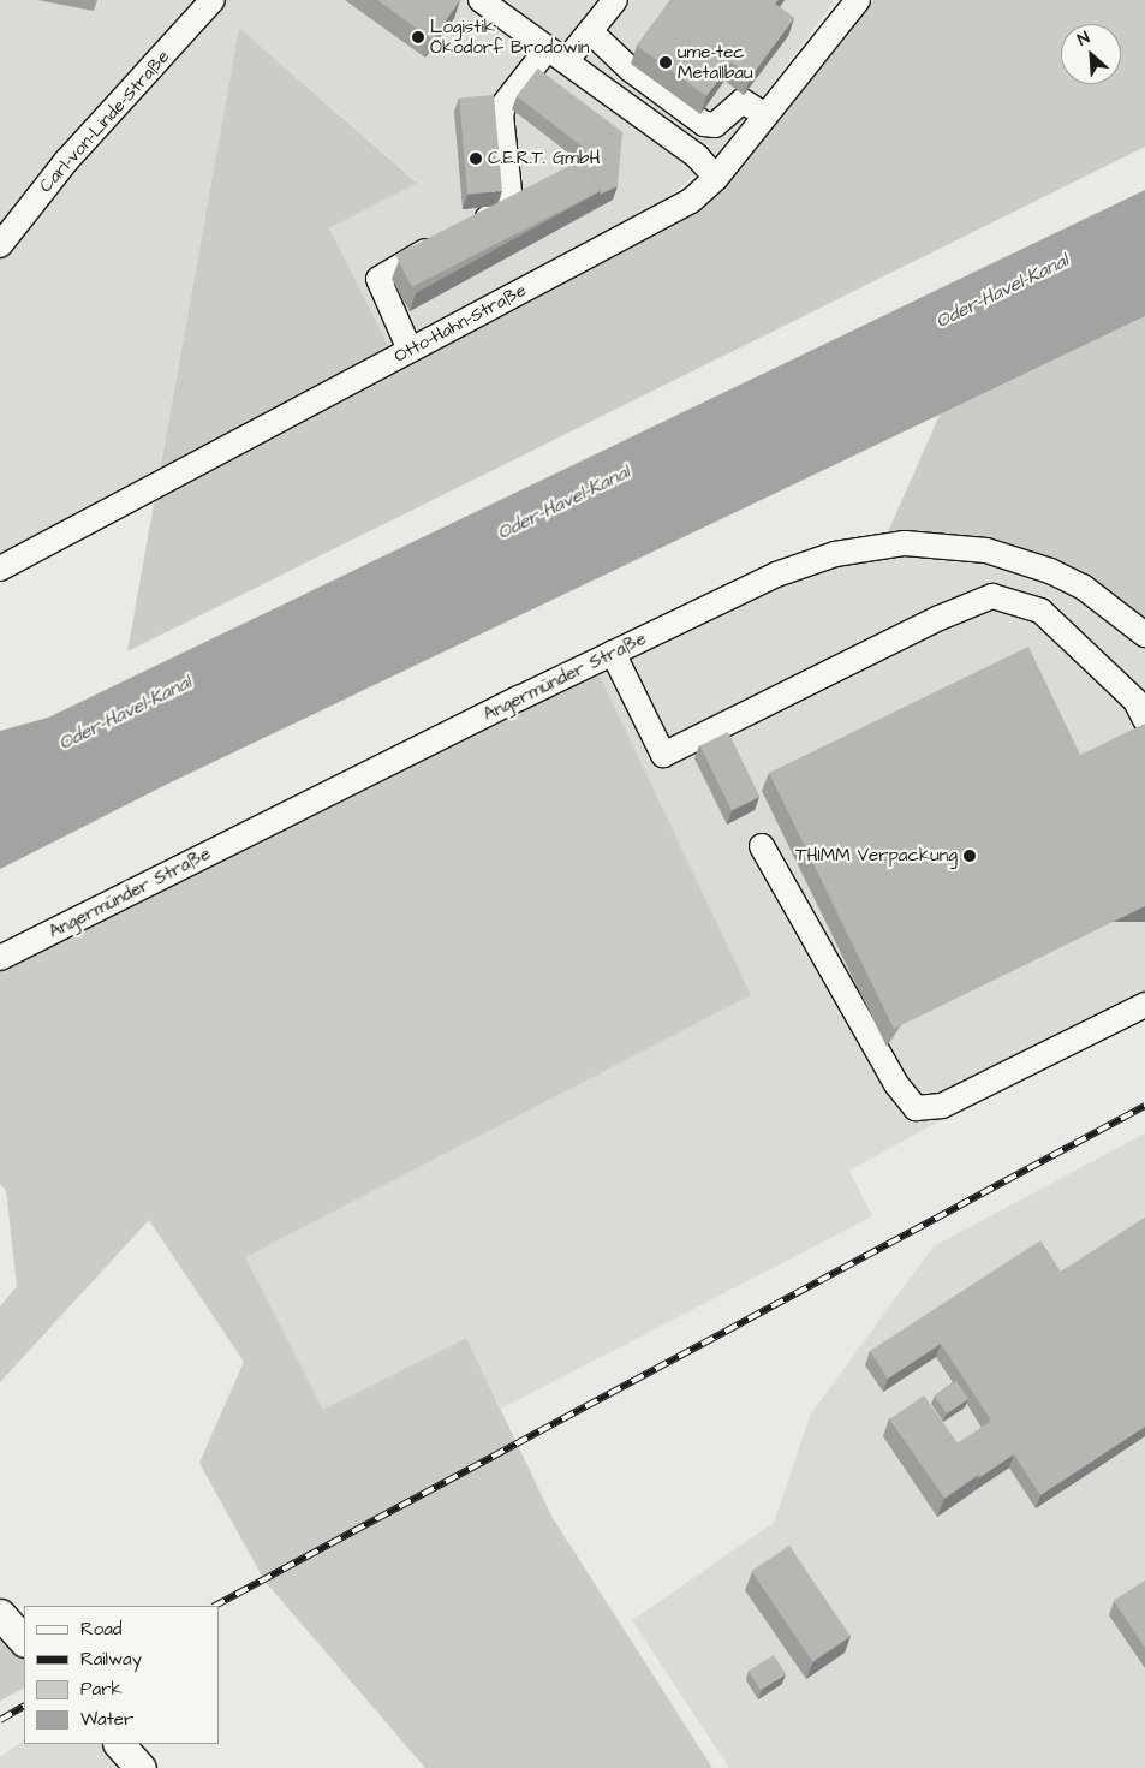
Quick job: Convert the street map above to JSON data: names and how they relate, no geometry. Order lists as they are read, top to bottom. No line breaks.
{"streets":{"street":["Carl-von-Linde-Straße","Otto-Hahn-Straße","Angermünder Straße"]},"water":["Oder-Havel-Kanal"],"places":["Logistik Ökodorf Brodowin","ume-tec Metallbau","C.E.R.T. GmbH","THIMM Verpackung"],"legend":["Road","Railway","Park","Water"],"north":"top left"}
